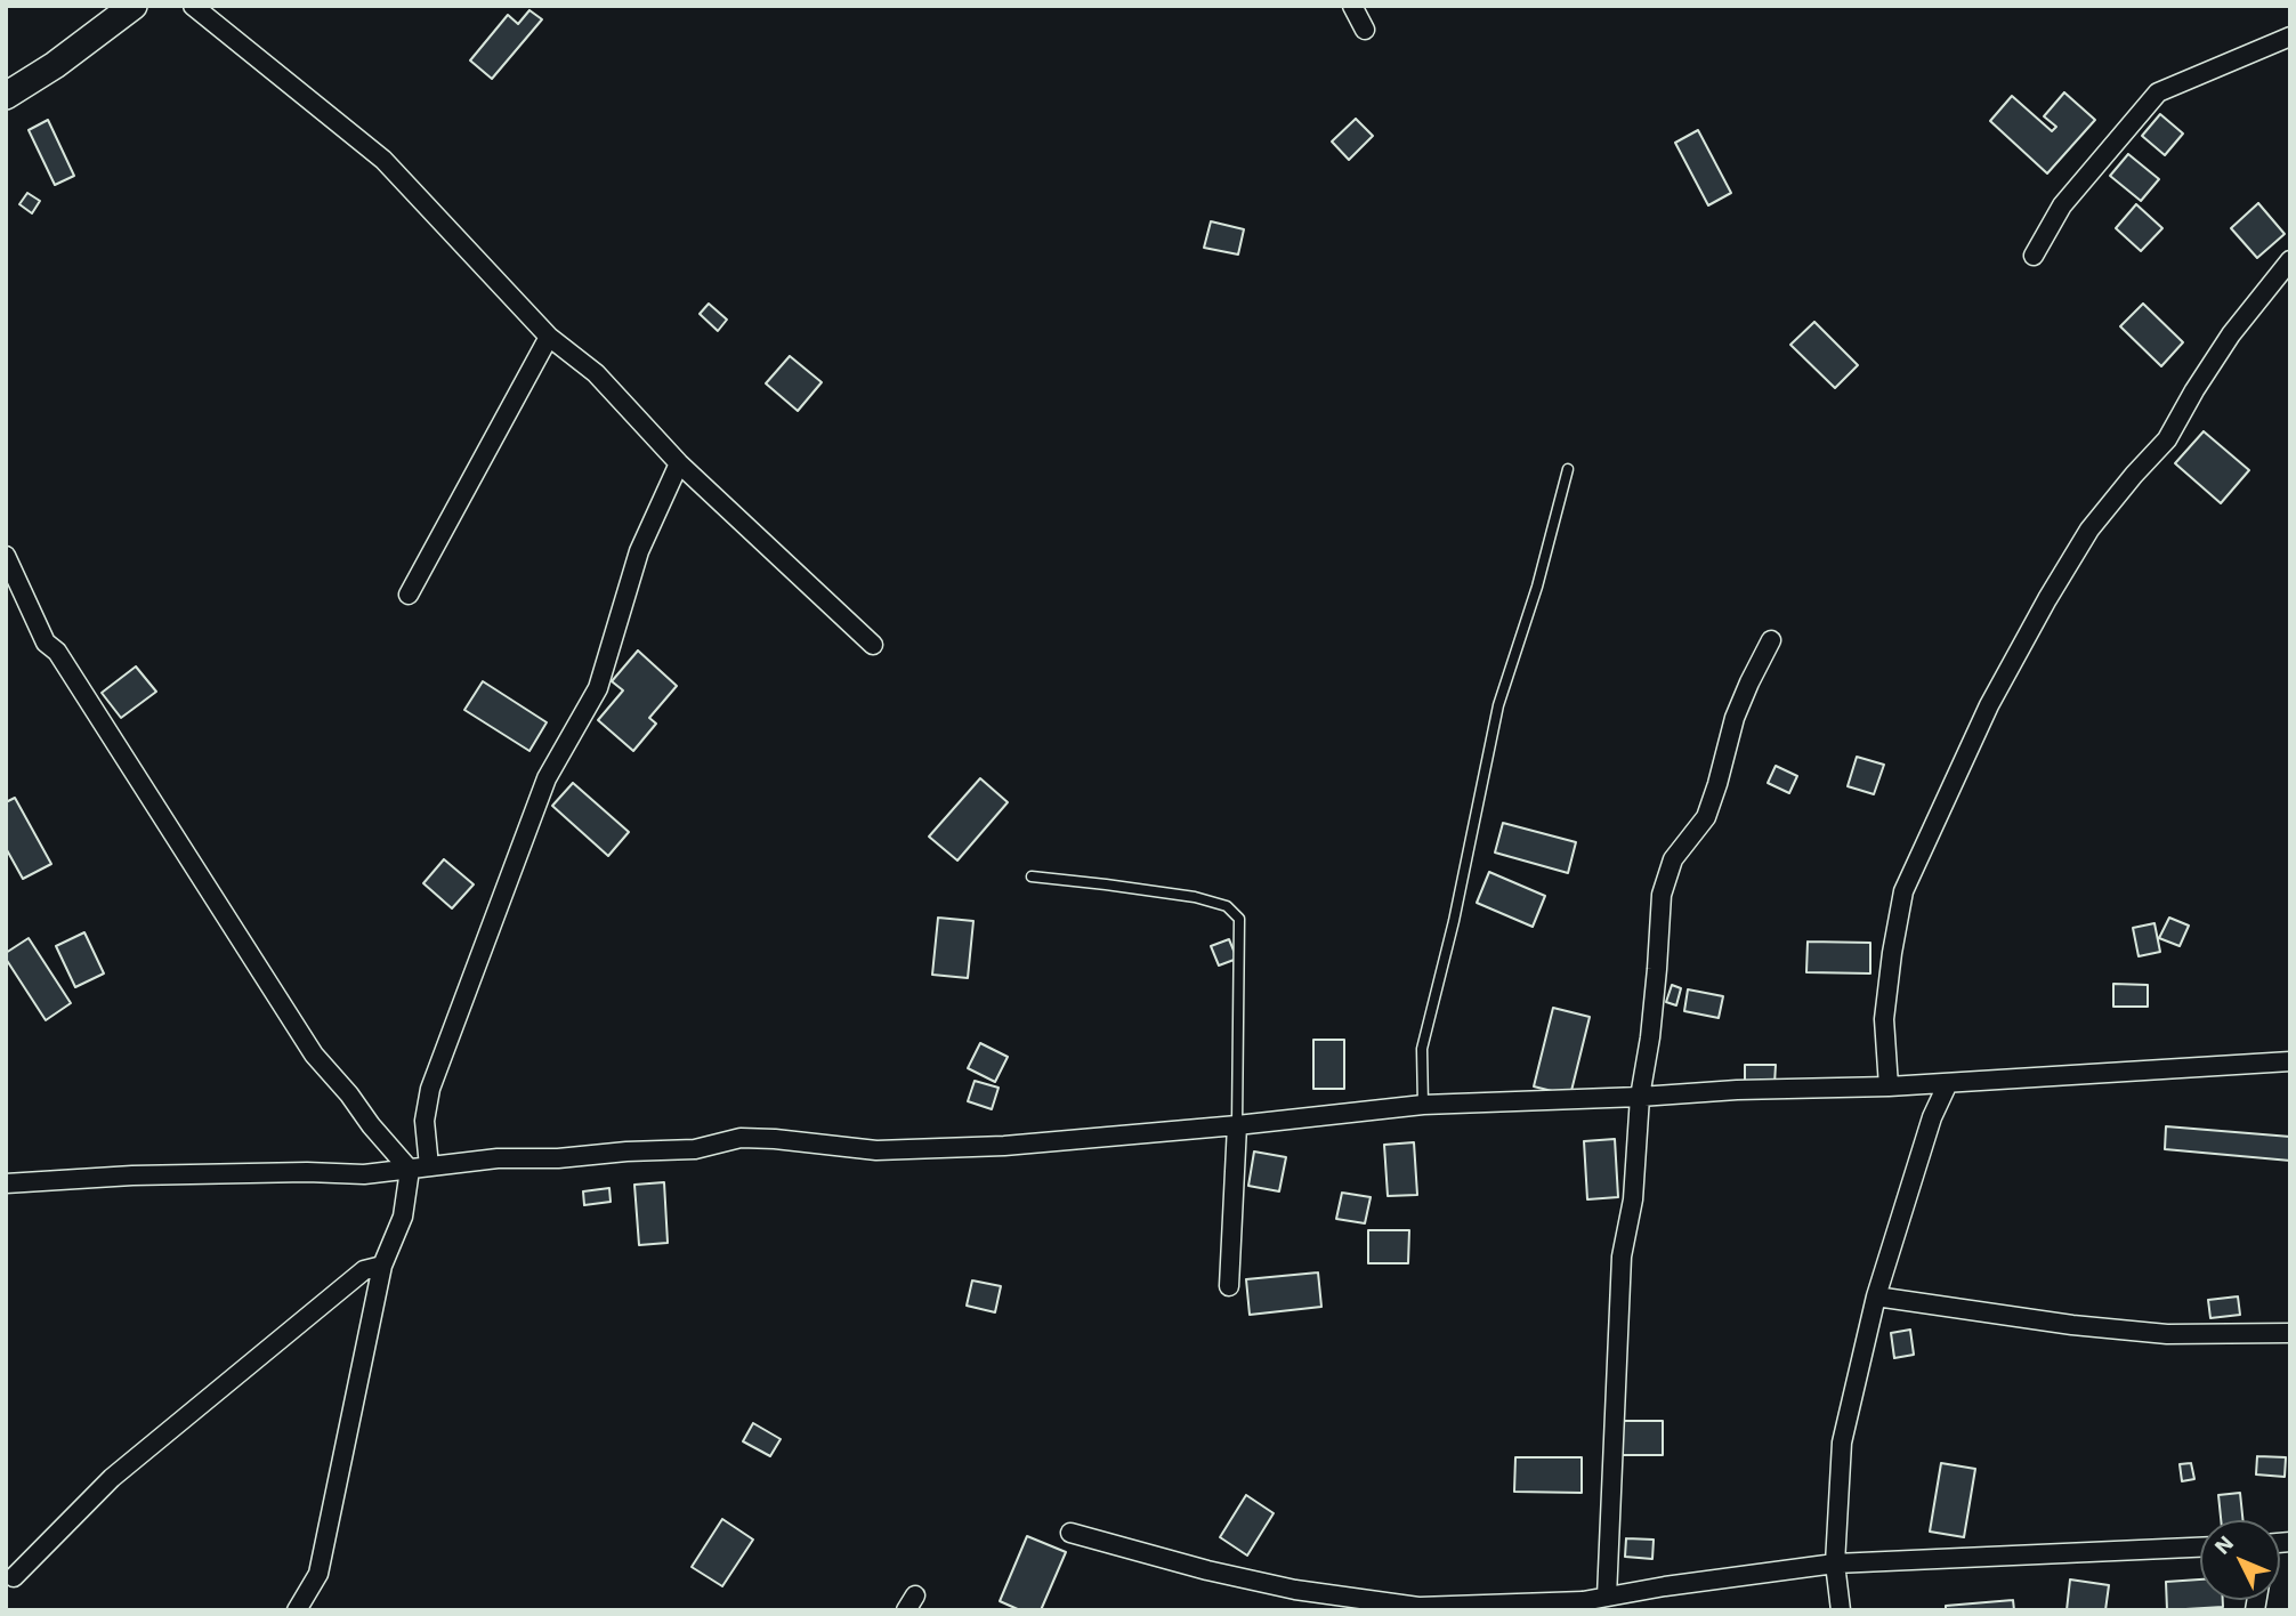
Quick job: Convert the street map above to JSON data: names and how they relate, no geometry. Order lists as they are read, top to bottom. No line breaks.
{"north":"top left"}
